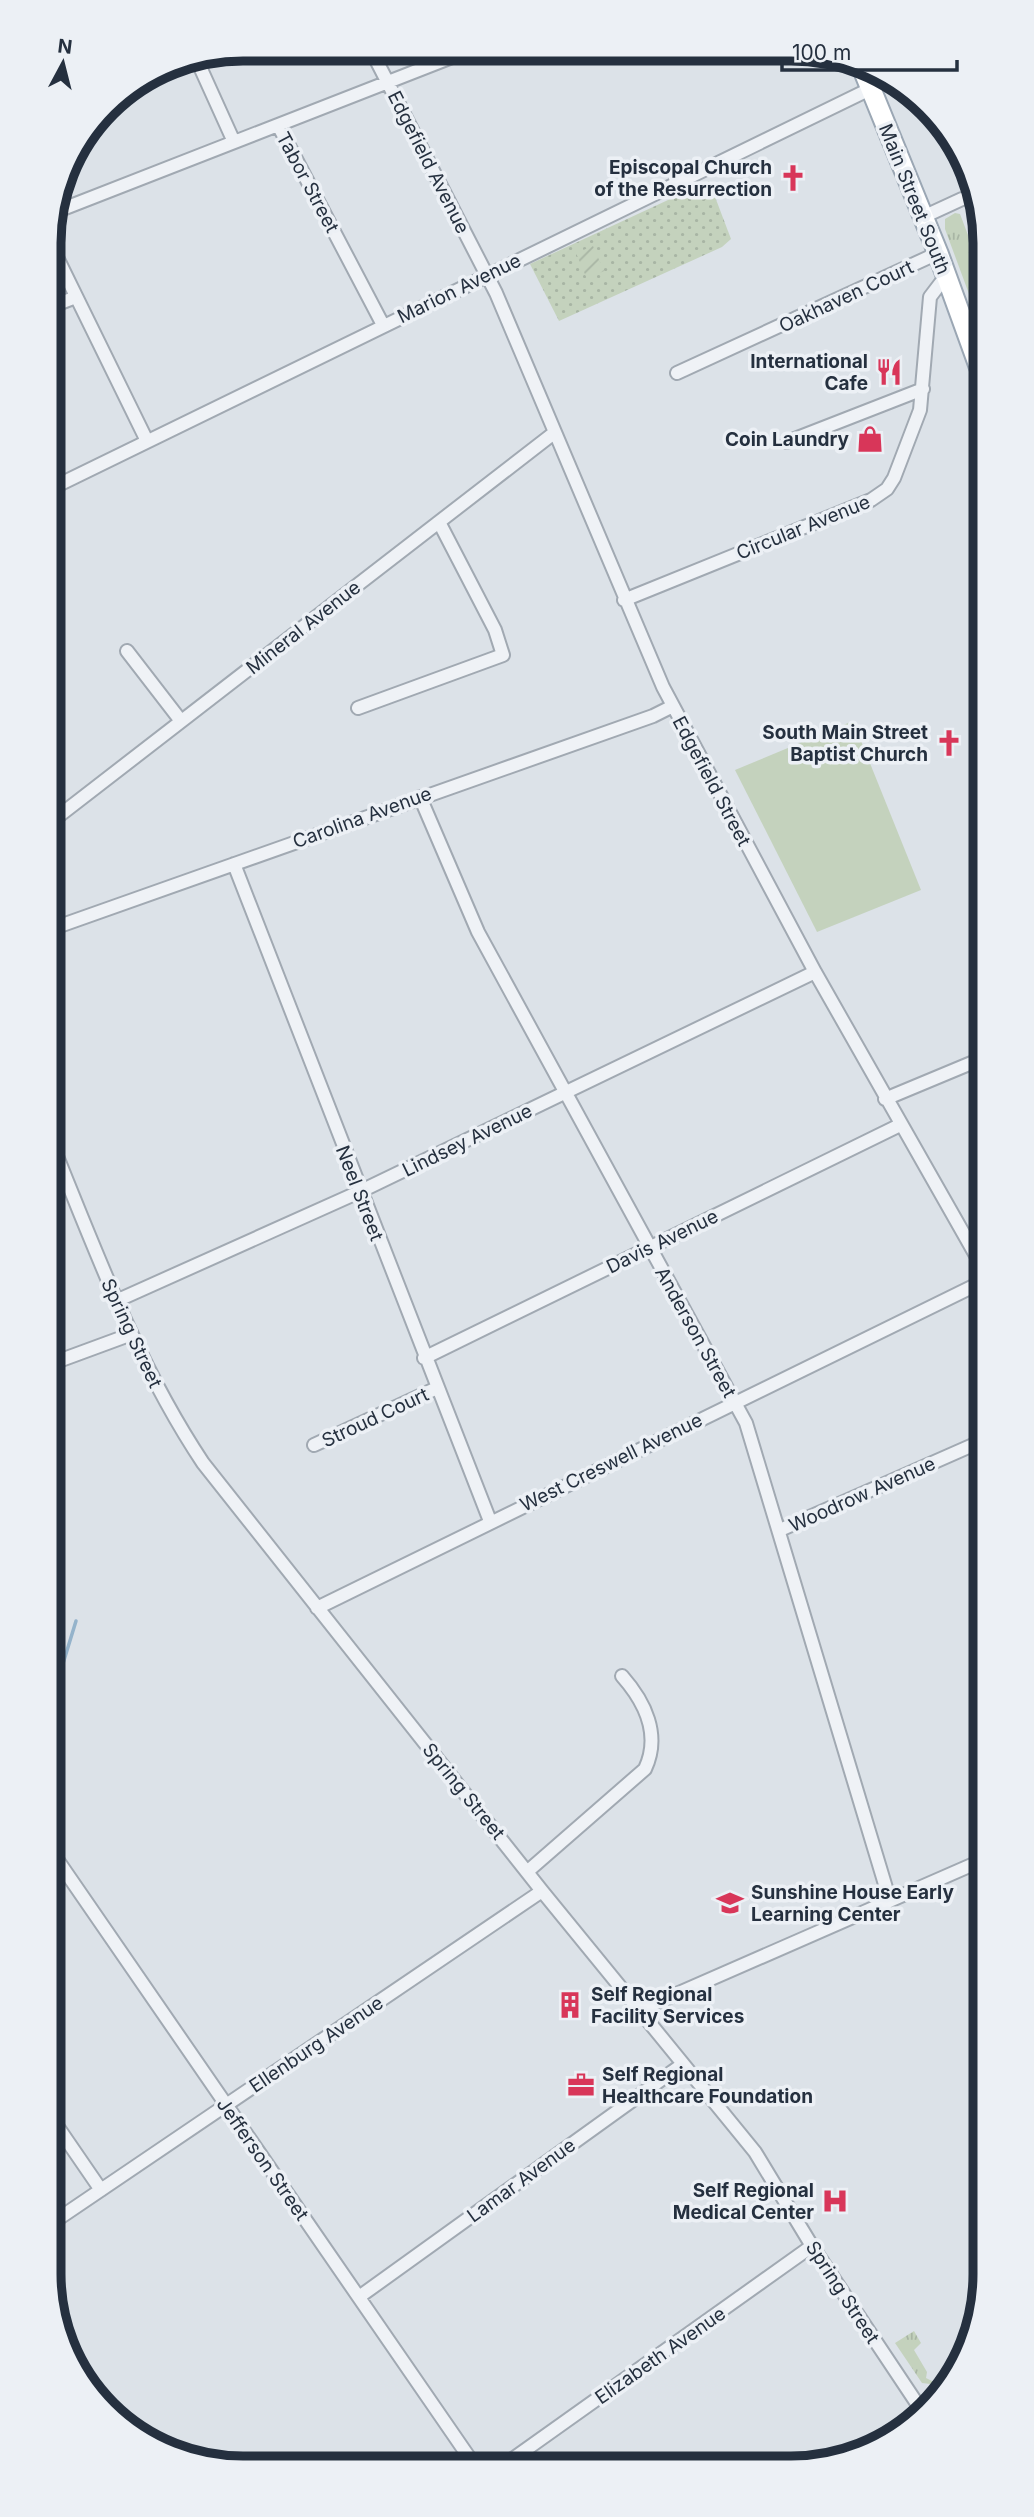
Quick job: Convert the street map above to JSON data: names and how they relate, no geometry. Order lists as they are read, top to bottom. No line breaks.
{"streets":{"main road":["Main Street South"],"street":["Edgefield Avenue","Tabor Street","Marion Avenue","Oakhaven Court","Circular Avenue","Mineral Avenue","Edgefield Street","Carolina Avenue","Lindsey Avenue","Neel Street","Davis Avenue","Anderson Street","Spring Street","Stroud Court","West Creswell Avenue","Woodrow Avenue","Ellenburg Avenue","Jefferson Street","Lamar Avenue","Elizabeth Avenue"]},"crossings":[["Edgefield Avenue","Marion Avenue"],["Edgefield Avenue","Edgefield Street"],["Tabor Street","Marion Avenue"],["Main Street South","Marion Avenue"],["Main Street South","Oakhaven Court"],["Main Street South","Circular Avenue"],["Marion Avenue","Edgefield Street"],["Circular Avenue","Edgefield Street"],["Mineral Avenue","Edgefield Street"],["Edgefield Street","Carolina Avenue"],["Edgefield Street","Lindsey Avenue"],["Edgefield Street","Davis Avenue"],["Carolina Avenue","Neel Street"],["Carolina Avenue","Anderson Street"],["Lindsey Avenue","Neel Street"],["Lindsey Avenue","Anderson Street"],["Lindsey Avenue","Spring Street"],["Neel Street","Davis Avenue"],["Neel Street","Stroud Court"],["Neel Street","West Creswell Avenue"],["Davis Avenue","Anderson Street"],["Anderson Street","West Creswell Avenue"],["Anderson Street","Woodrow Avenue"],["Spring Street","West Creswell Avenue"],["Spring Street","Ellenburg Avenue"],["Spring Street","Lamar Avenue"],["Spring Street","Elizabeth Avenue"],["Ellenburg Avenue","Jefferson Street"],["Jefferson Street","Lamar Avenue"]],"places":{"church":["Episcopal Church of the Resurrection","South Main Street Baptist Church"],"restaurant":["International Cafe"],"shop":["Coin Laundry"],"school or university":["Sunshine House Early Learning Center"],"building":["Self Regional Facility Services"],"office":["Self Regional Healthcare Foundation"],"hospital":["Self Regional Medical Center"]},"scale_bar":"100 m","north":"top"}
